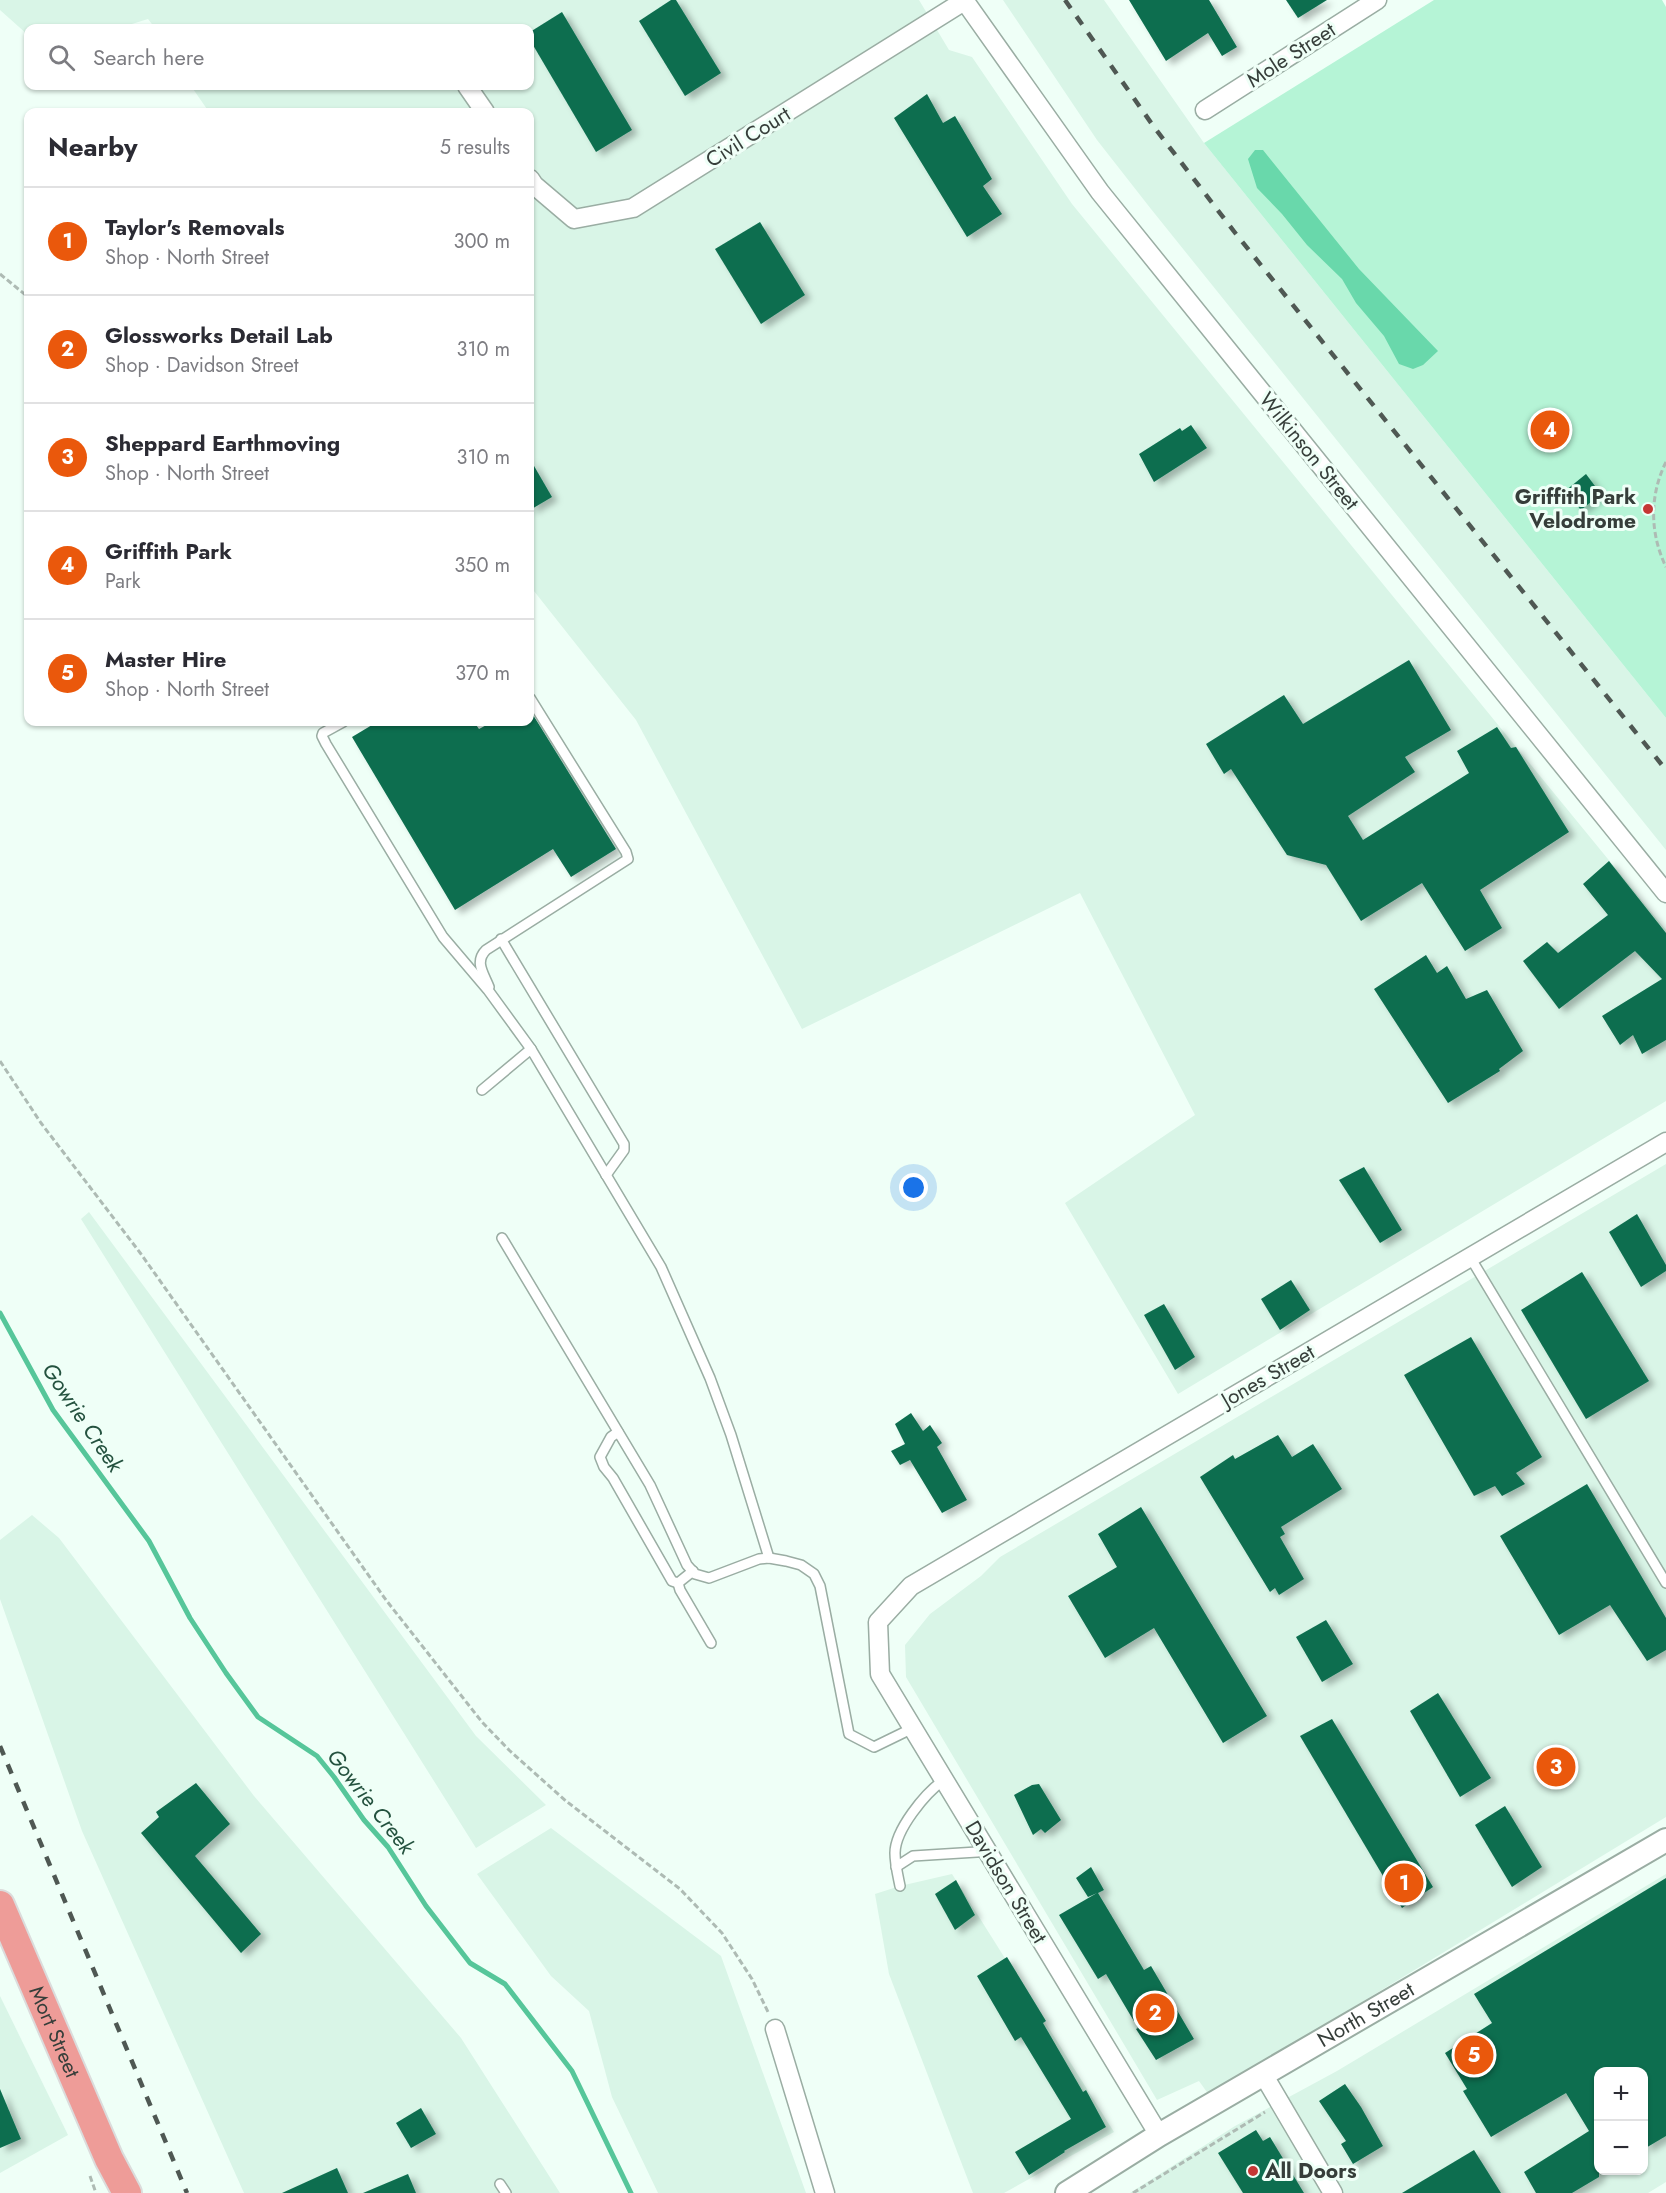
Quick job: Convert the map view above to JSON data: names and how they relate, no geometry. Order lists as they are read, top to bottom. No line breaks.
{"streets":{"main road":["Mort Street"],"street":["Mole Street","Civil Court","Wilkinson Street","Jones Street","Davidson Street","North Street"]},"crossings":[["Civil Court","Wilkinson Street"],["Jones Street","Davidson Street"],["Davidson Street","North Street"]],"water":["Gowrie Creek"],"places":["Griffith Park Velodrome","All Doors"],"page":{"search":"Search here","heading":["Nearby","5 results"],"list":[{"mark":"1","name":"Taylor's Removals","note":"Shop · North Street","value":"300 m"},{"mark":"2","name":"Glossworks Detail Lab","note":"Shop · Davidson Street","value":"310 m"},{"mark":"3","name":"Sheppard Earthmoving","note":"Shop · North Street","value":"310 m"},{"mark":"4","name":"Griffith Park","note":"Park","value":"350 m"},{"mark":"5","name":"Master Hire","note":"Shop · North Street","value":"370 m"}],"pins":["4","3","1","2","5"],"map_buttons":["+","−"]}}
